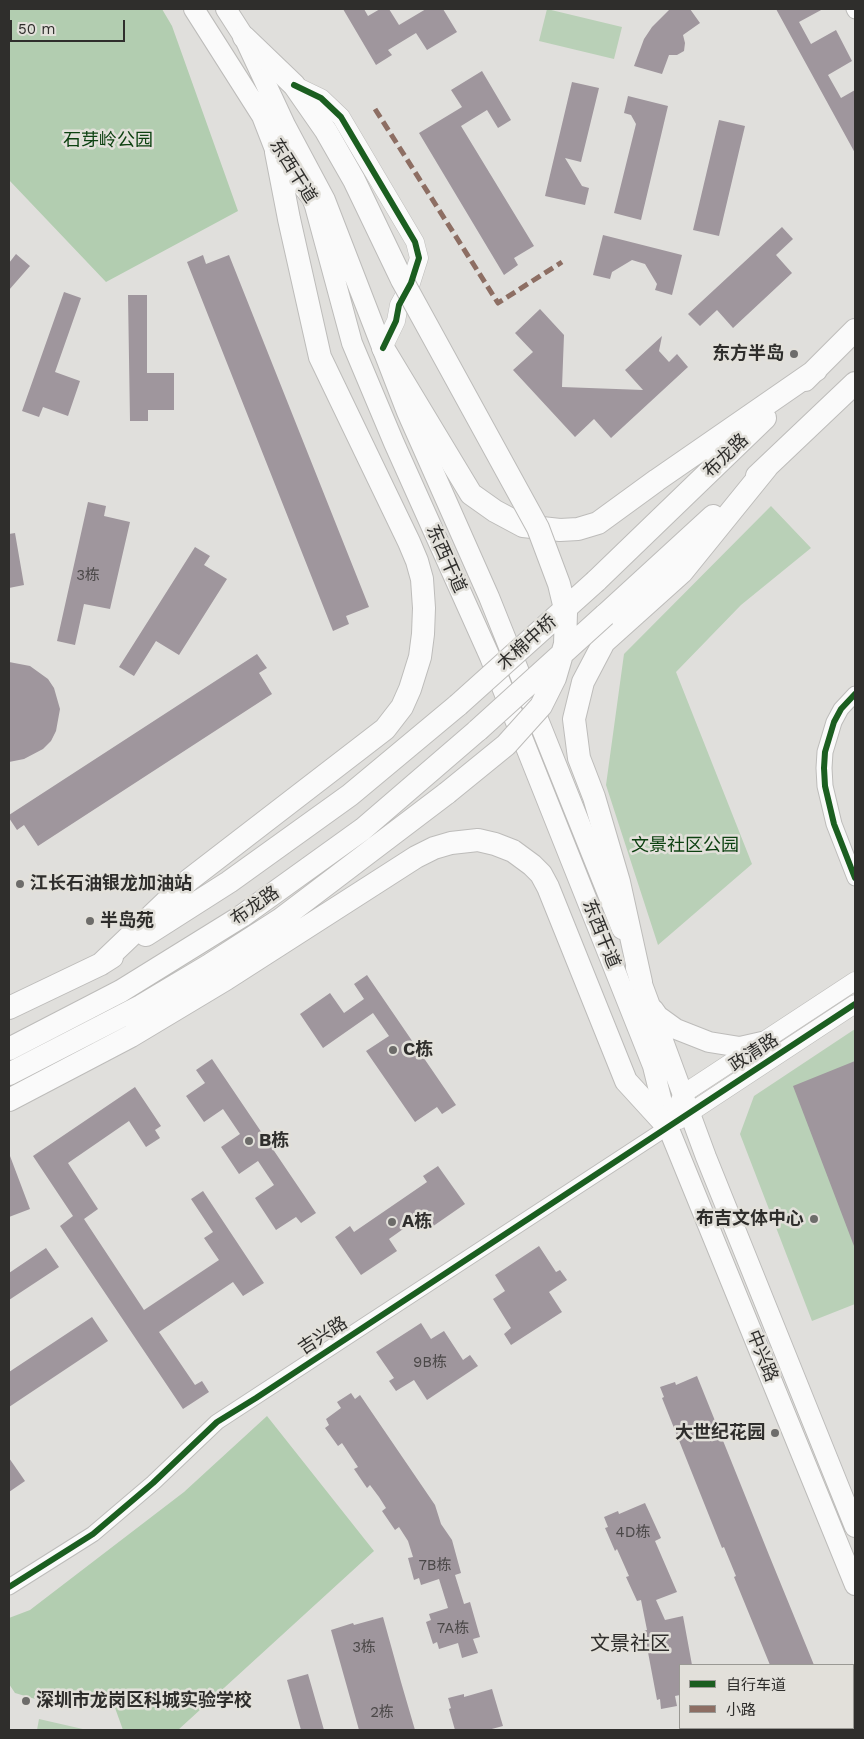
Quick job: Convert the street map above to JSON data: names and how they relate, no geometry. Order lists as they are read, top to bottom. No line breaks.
{"streets":{"main road":["东西干道","布龙路","木棉中桥","中兴路"],"street":["政清路","吉兴路"]},"crossings":[["东西干道","政清路"],["东西干道","吉兴路"],["东西干道","中兴路"],["布龙路","木棉中桥"],["政清路","吉兴路"],["政清路","中兴路"],["吉兴路","中兴路"]],"districts":["文景社区"],"parks":["石芽岭公园","文景社区公园"],"places":["东方半岛","江长石油银龙加油站","半岛苑","C栋","B栋","布吉文体中心","A栋","大世纪花园","深圳市龙岗区科城实验学校"],"house_numbers":["3栋","9B栋","4D栋","7B栋","7A栋","3栋","2栋"],"legend":["自行车道","小路"],"scale_bar":"50 m"}
